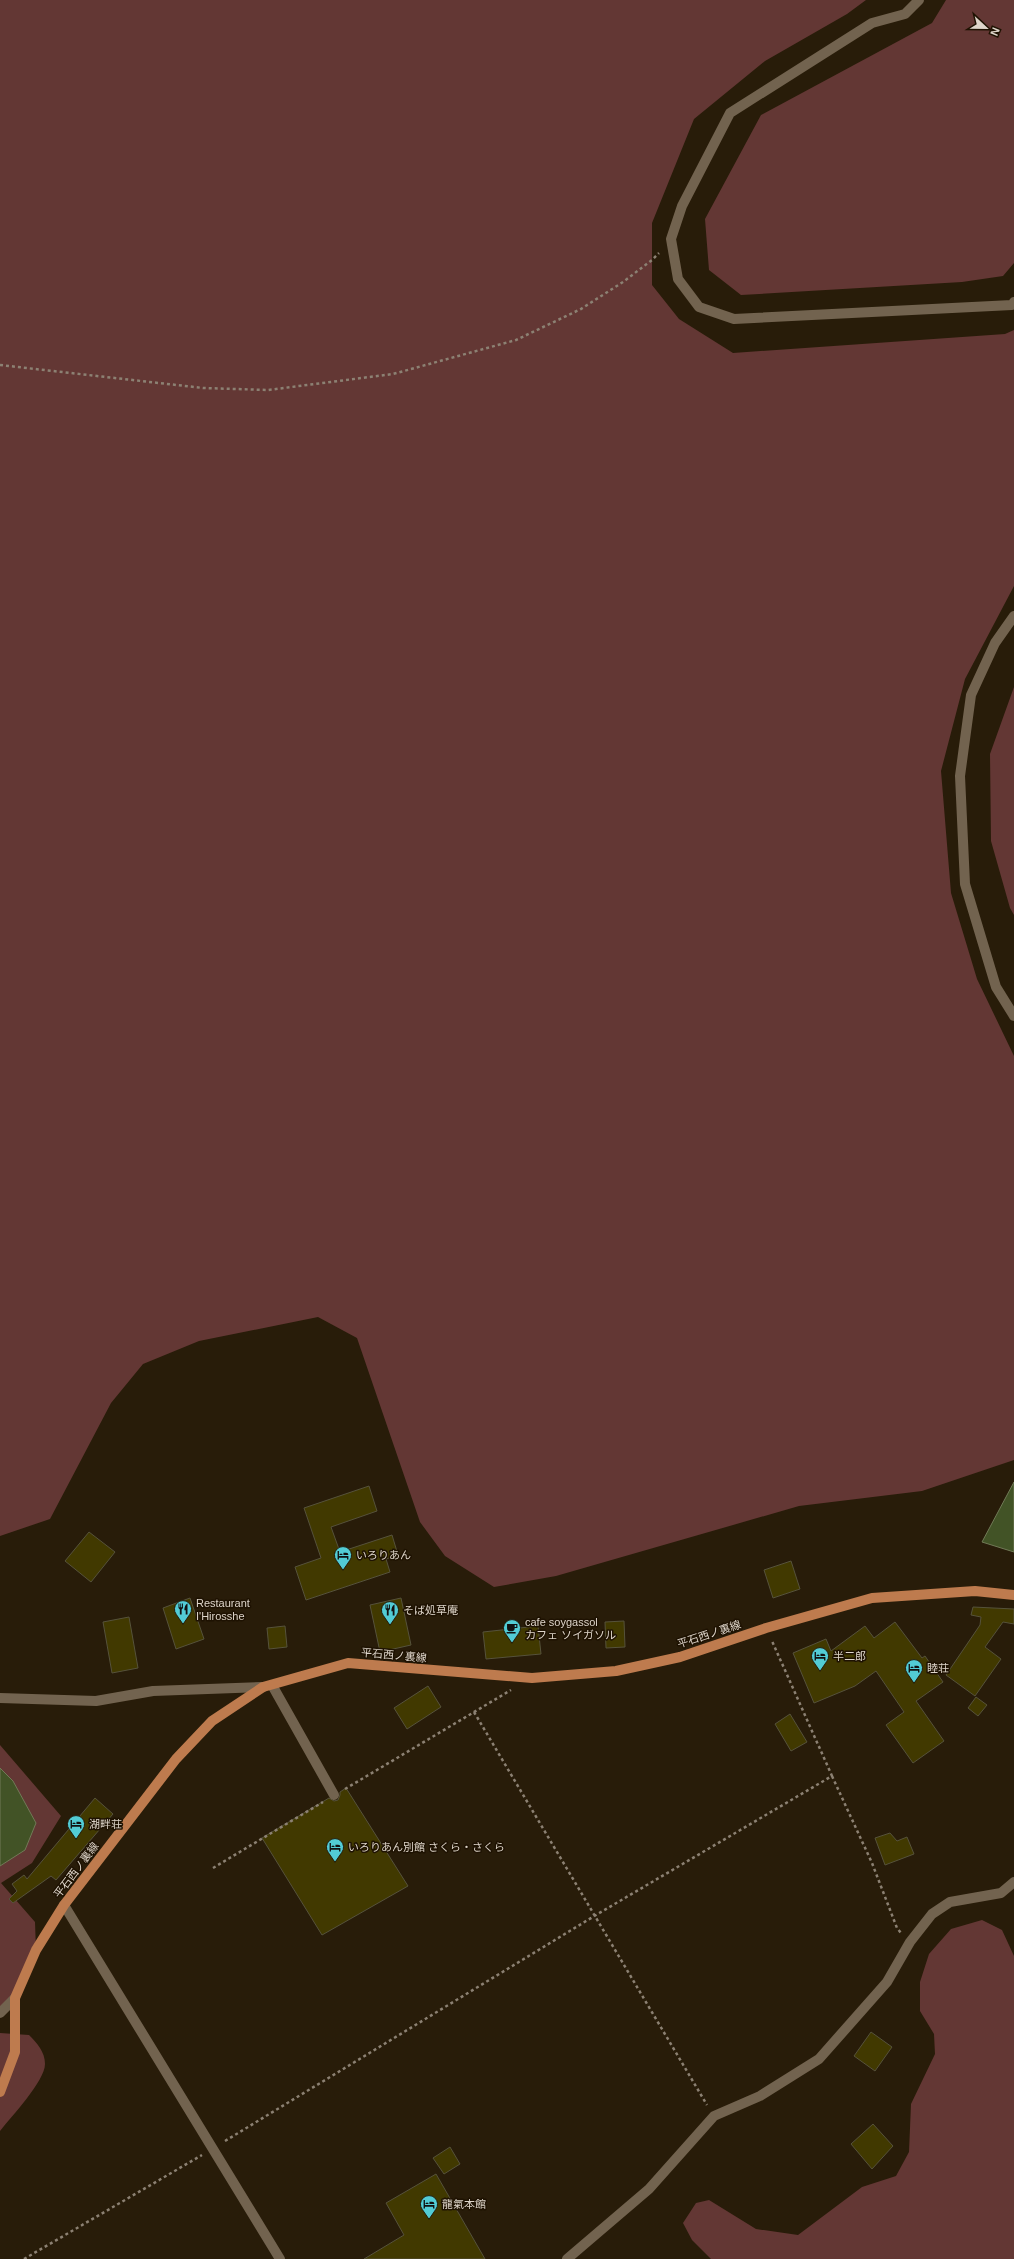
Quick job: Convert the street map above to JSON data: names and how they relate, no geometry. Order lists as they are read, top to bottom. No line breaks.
{"streets":{"main road":["平石西ノ裏線"]},"places":{"hotel":["いろりあん","半二郎","睦荘","湖畔荘","いろりあん別館 さくら・さくら","龍氣本館"],"restaurant":["Restaurant I'Hirosshe","そば処草庵"],"cafe":["cafe soygassol カフェ ソイガソル"]},"north":"right"}
